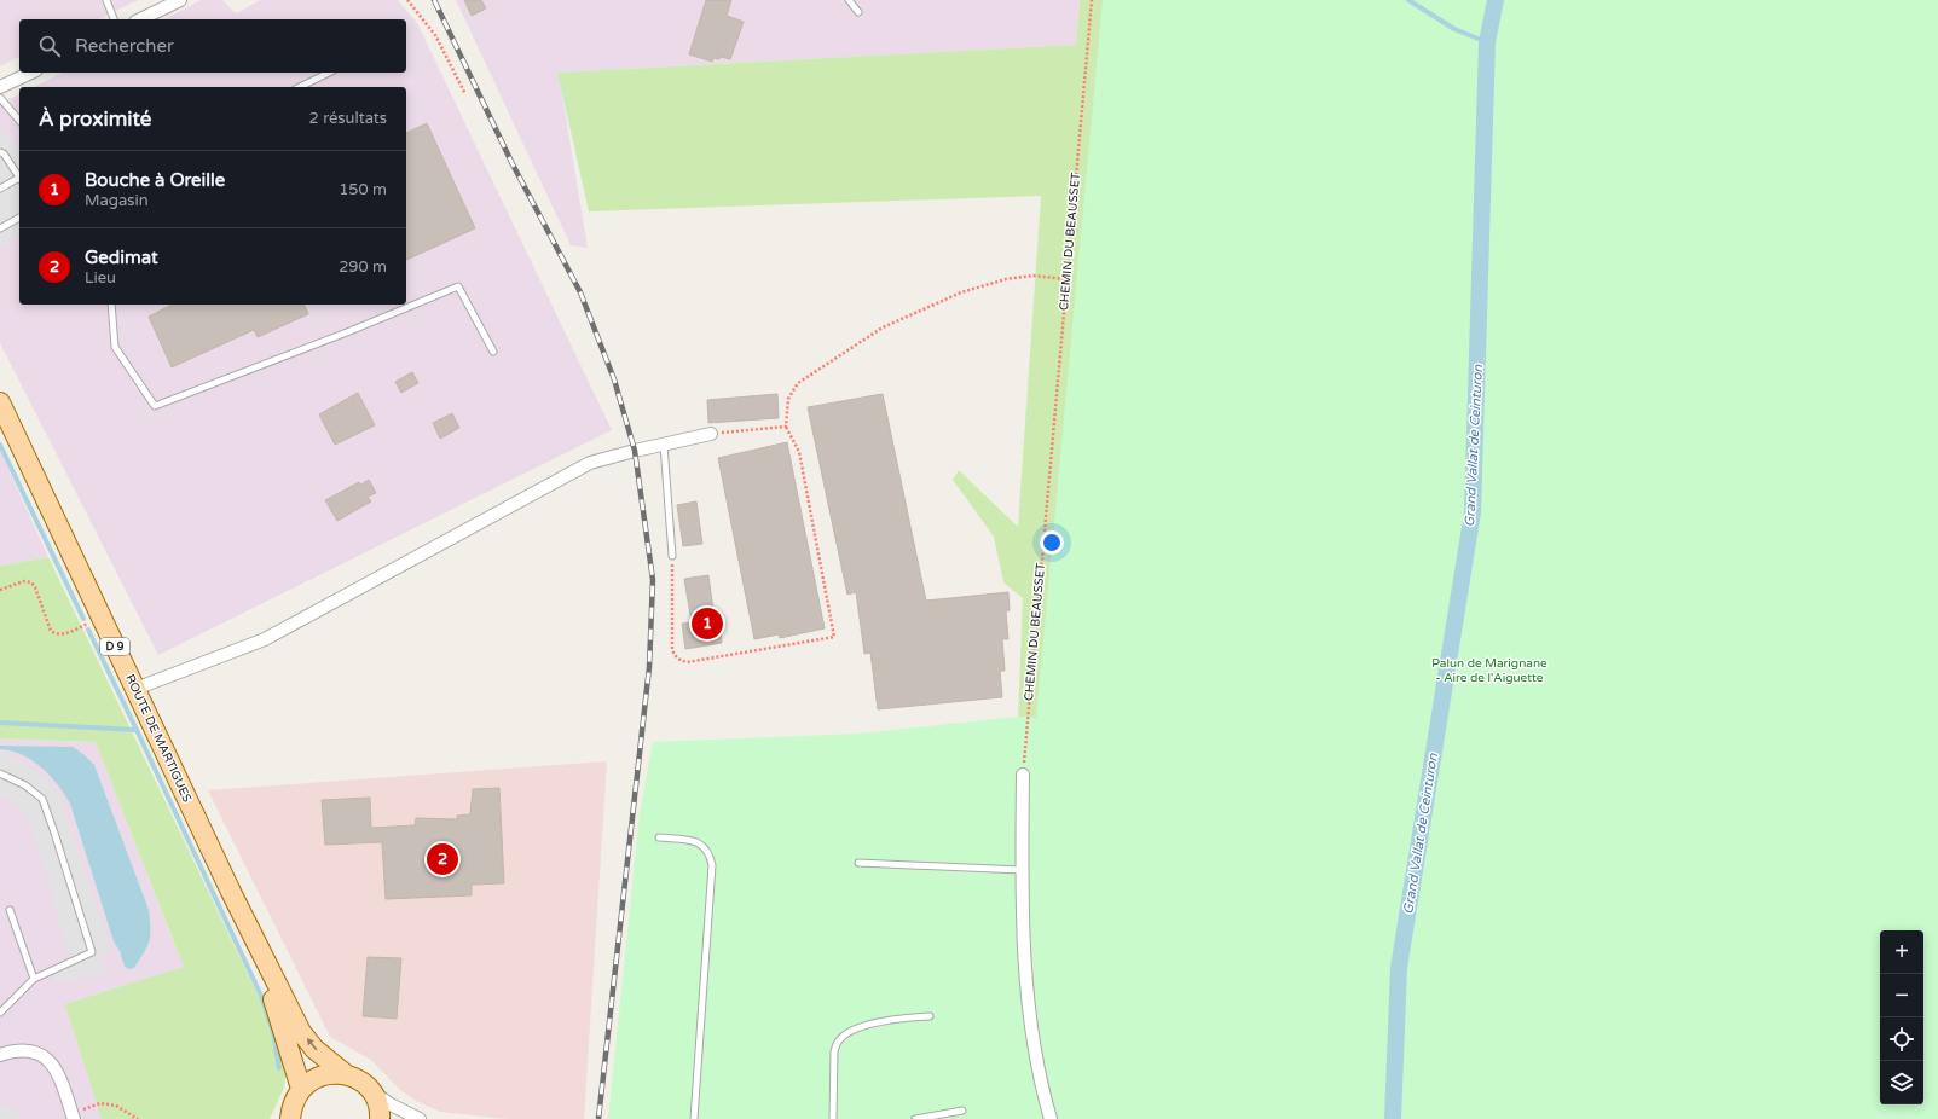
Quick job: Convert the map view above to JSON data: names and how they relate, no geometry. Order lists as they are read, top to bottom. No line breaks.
{"streets":{"main road":["D 9","ROUTE DE MARTIGUES"],"path":["CHEMIN DU BEAUSSET"]},"water":["Grand Vallat de Ceinturon"],"parks":["Palun de Marignane - Aire de l'Aiguette"],"page":{"search":"Rechercher","heading":["À proximité","2 résultats"],"list":[{"mark":"1","name":"Bouche à Oreille","note":"Magasin","value":"150 m"},{"mark":"2","name":"Gedimat","note":"Lieu","value":"290 m"}],"pins":["1","2"],"map_buttons":["+","−"]}}
